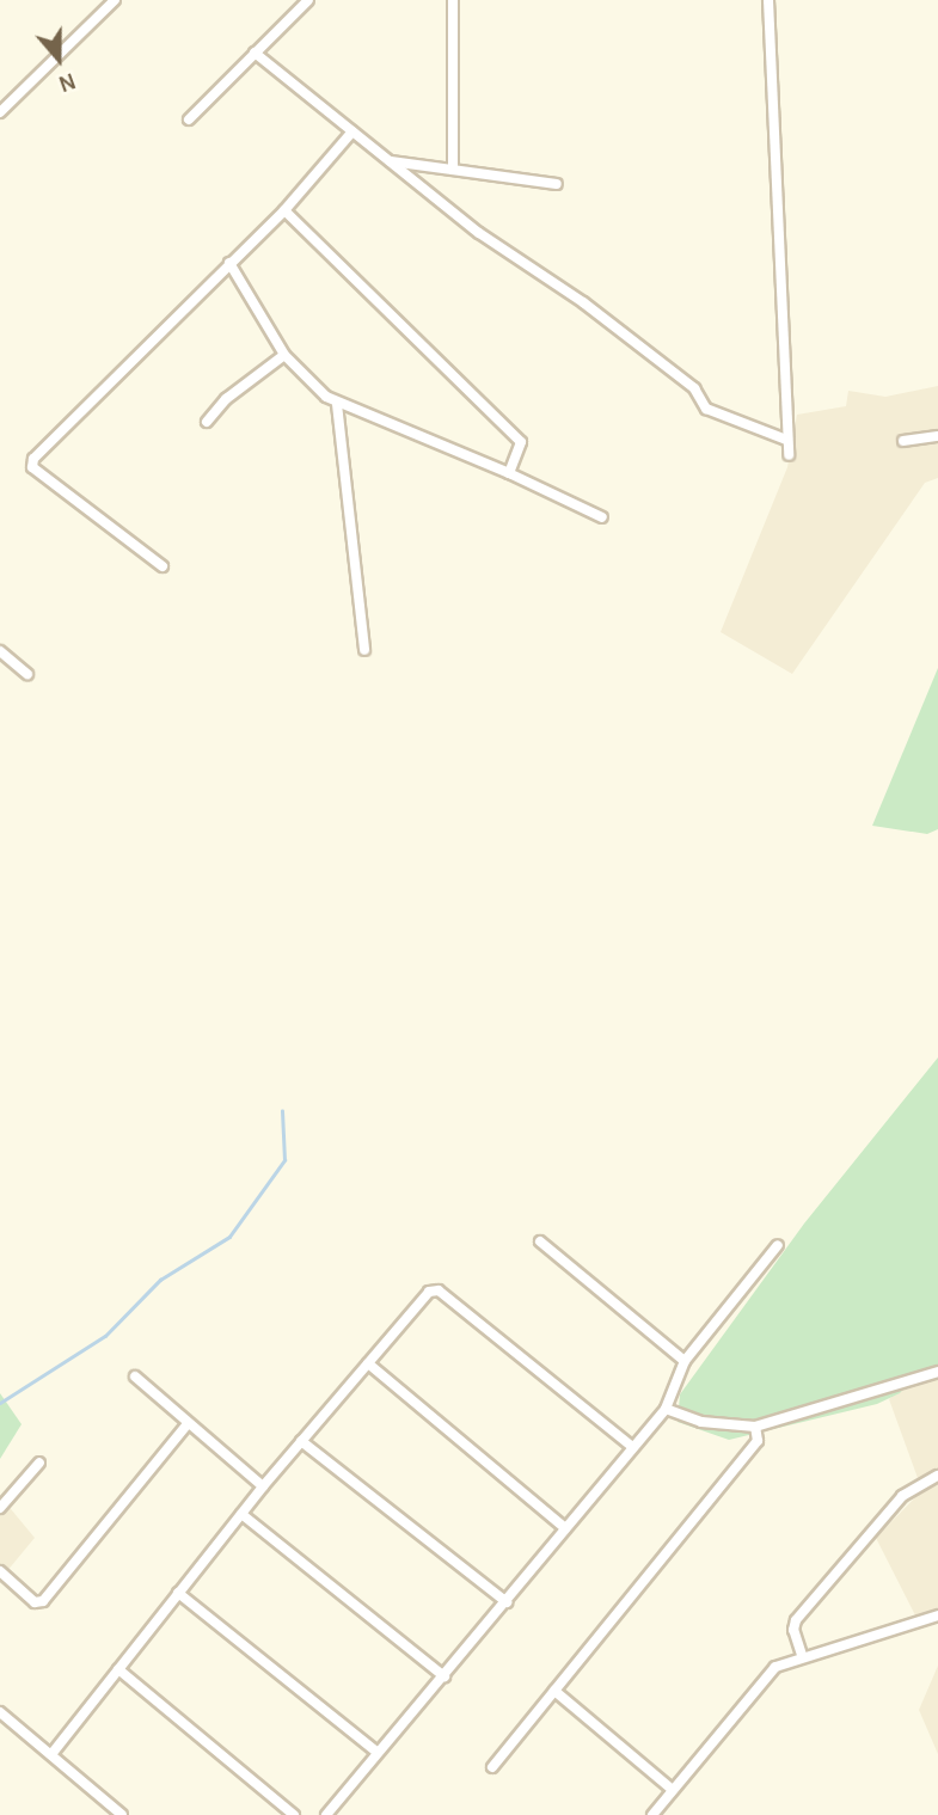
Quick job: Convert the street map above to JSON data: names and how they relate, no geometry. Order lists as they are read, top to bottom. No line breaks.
{"north":"bottom"}
